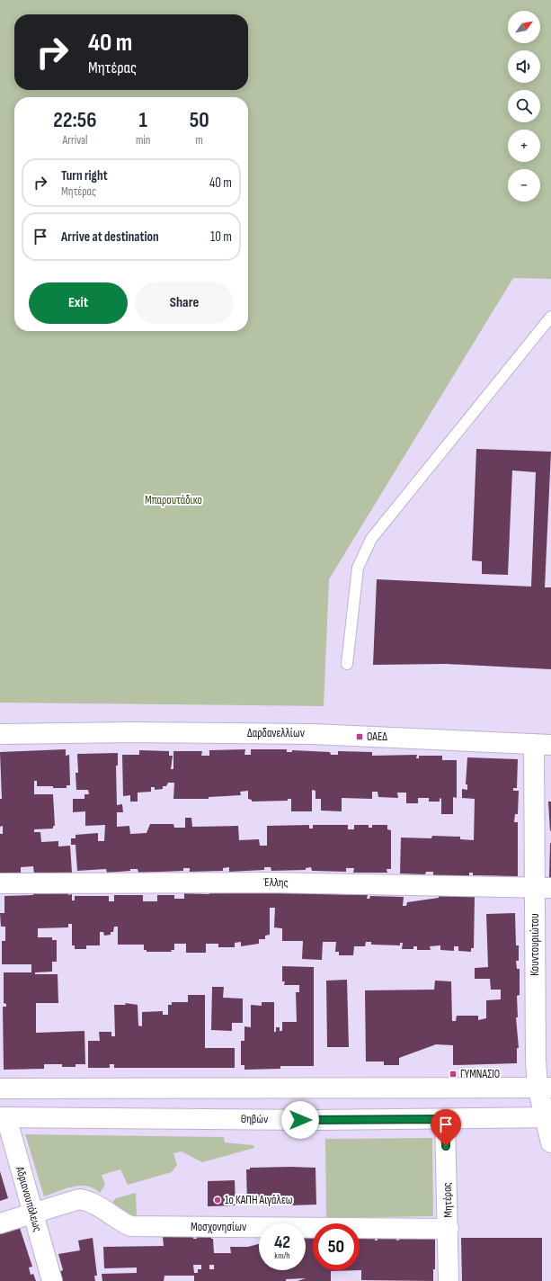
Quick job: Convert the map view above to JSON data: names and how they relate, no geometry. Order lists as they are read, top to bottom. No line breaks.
{"streets":{"street":["Δαρδανελλίων","Έλλης","Κουντουριώτου","Θηβών","Αδριανουπόλεως","Μητέρας","Μοσχονησίων"]},"crossings":[["Δαρδανελλίων","Κουντουριώτου"],["Έλλης","Κουντουριώτου"],["Κουντουριώτου","Θηβών"],["Θηβών","Αδριανουπόλεως"],["Θηβών","Μητέρας"],["Αδριανουπόλεως","Μοσχονησίων"],["Μητέρας","Μοσχονησίων"]],"parks":["Μπαρουτάδικο"],"places":{"transit":["ΟΑΕΔ","ΓΥΜΝΑΣΙΟ"],"other":["1ο ΚΑΠΗ Αιγάλεω"]},"north":"top right","page":{"map_buttons":["+","−"],"turn":["40 m","Μητέρας"],"eta":["22:56","Arrival","1","min","50","m"],"list":[{"name":"Turn right","note":"Μητέρας","value":"40 m"},{"name":"Arrive at destination","value":"10 m"}],"buttons":["Exit","Share"],"speed":"42 km/h","limit":"50"}}
